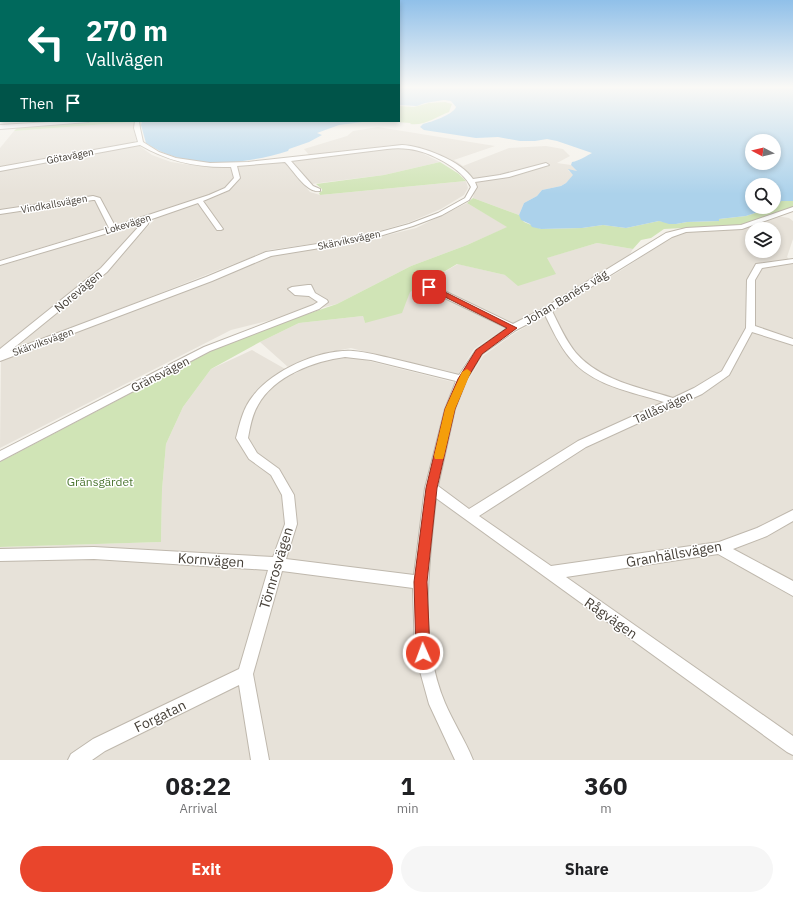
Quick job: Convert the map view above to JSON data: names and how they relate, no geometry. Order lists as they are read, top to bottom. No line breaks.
{"streets":{"street":["Götavägen","Vindkallsvägen","Lokevägen","Skärviksvägen","Norevägen","Johan Banérs väg","Gränsvägen","Tallåsvägen","Granhällsvägen","Kornvägen","Törnrosvägen","Rågvägen","Forgatan"]},"crossings":[["Vindkallsvägen","Lokevägen"],["Lokevägen","Norevägen"],["Johan Banérs väg","Kornvägen"],["Johan Banérs väg","Törnrosvägen"],["Johan Banérs väg","Rågvägen"],["Tallåsvägen","Rågvägen"],["Granhällsvägen","Rågvägen"],["Kornvägen","Törnrosvägen"],["Törnrosvägen","Forgatan"]],"parks":["Gränsgärdet"],"north":"left","page":{"turn":["270 m","Vallvägen"],"then":"Then","eta":["08:22","Arrival","1","min","360","m"],"buttons":["Exit","Share"]}}
